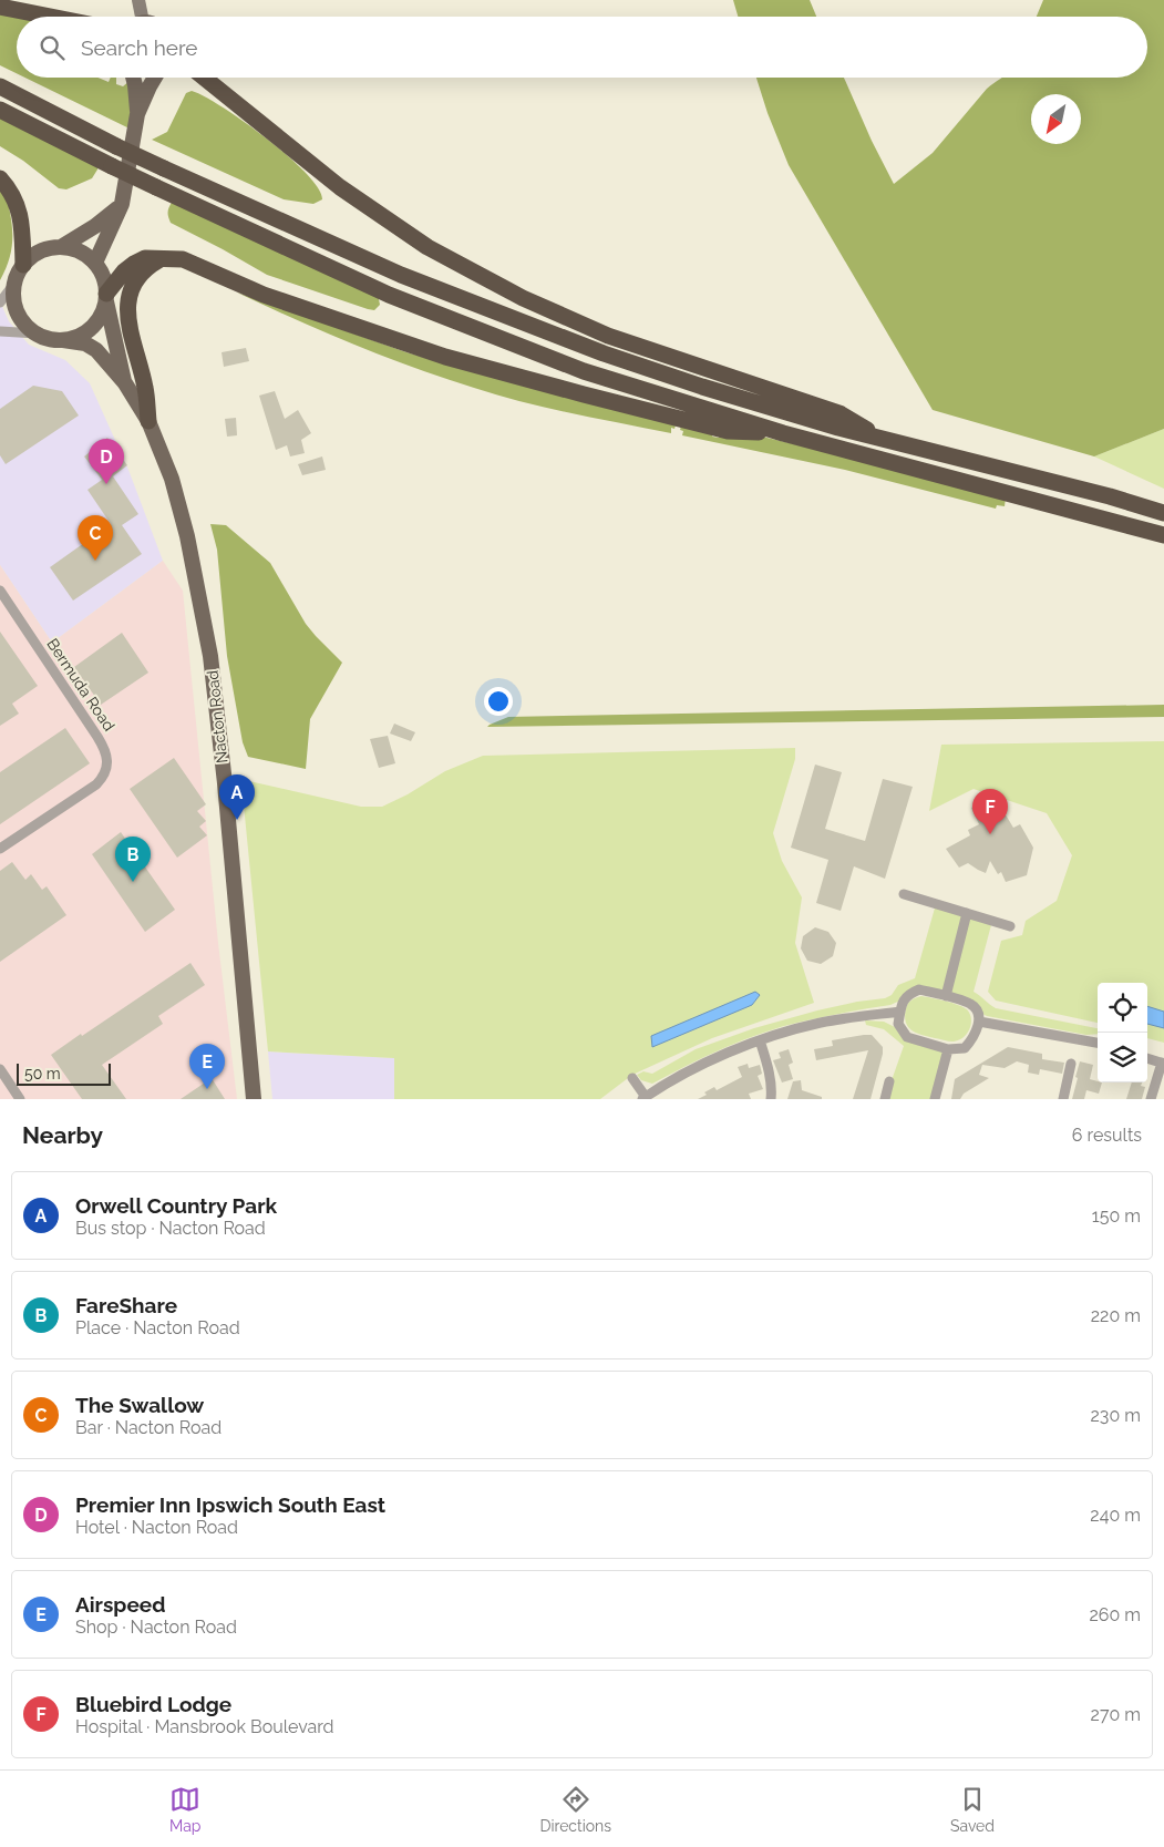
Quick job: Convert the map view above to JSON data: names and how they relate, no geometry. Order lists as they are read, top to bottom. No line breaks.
{"streets":{"main road":["Nacton Road"],"street":["Bermuda Road"]},"scale_bar":"50 m","north":"bottom left","page":{"search":"Search here","pins":["D","C","A","F","B","E"],"scale":"50 m","heading":["Nearby","6 results"],"list":[{"mark":"A","name":"Orwell Country Park","note":"Bus stop · Nacton Road","value":"150 m"},{"mark":"B","name":"FareShare","note":"Place · Nacton Road","value":"220 m"},{"mark":"C","name":"The Swallow","note":"Bar · Nacton Road","value":"230 m"},{"mark":"D","name":"Premier Inn Ipswich South East","note":"Hotel · Nacton Road","value":"240 m"},{"mark":"E","name":"Airspeed","note":"Shop · Nacton Road","value":"260 m"},{"mark":"F","name":"Bluebird Lodge","note":"Hospital · Mansbrook Boulevard","value":"270 m"}],"nav":["Map","Directions","Saved"]}}
